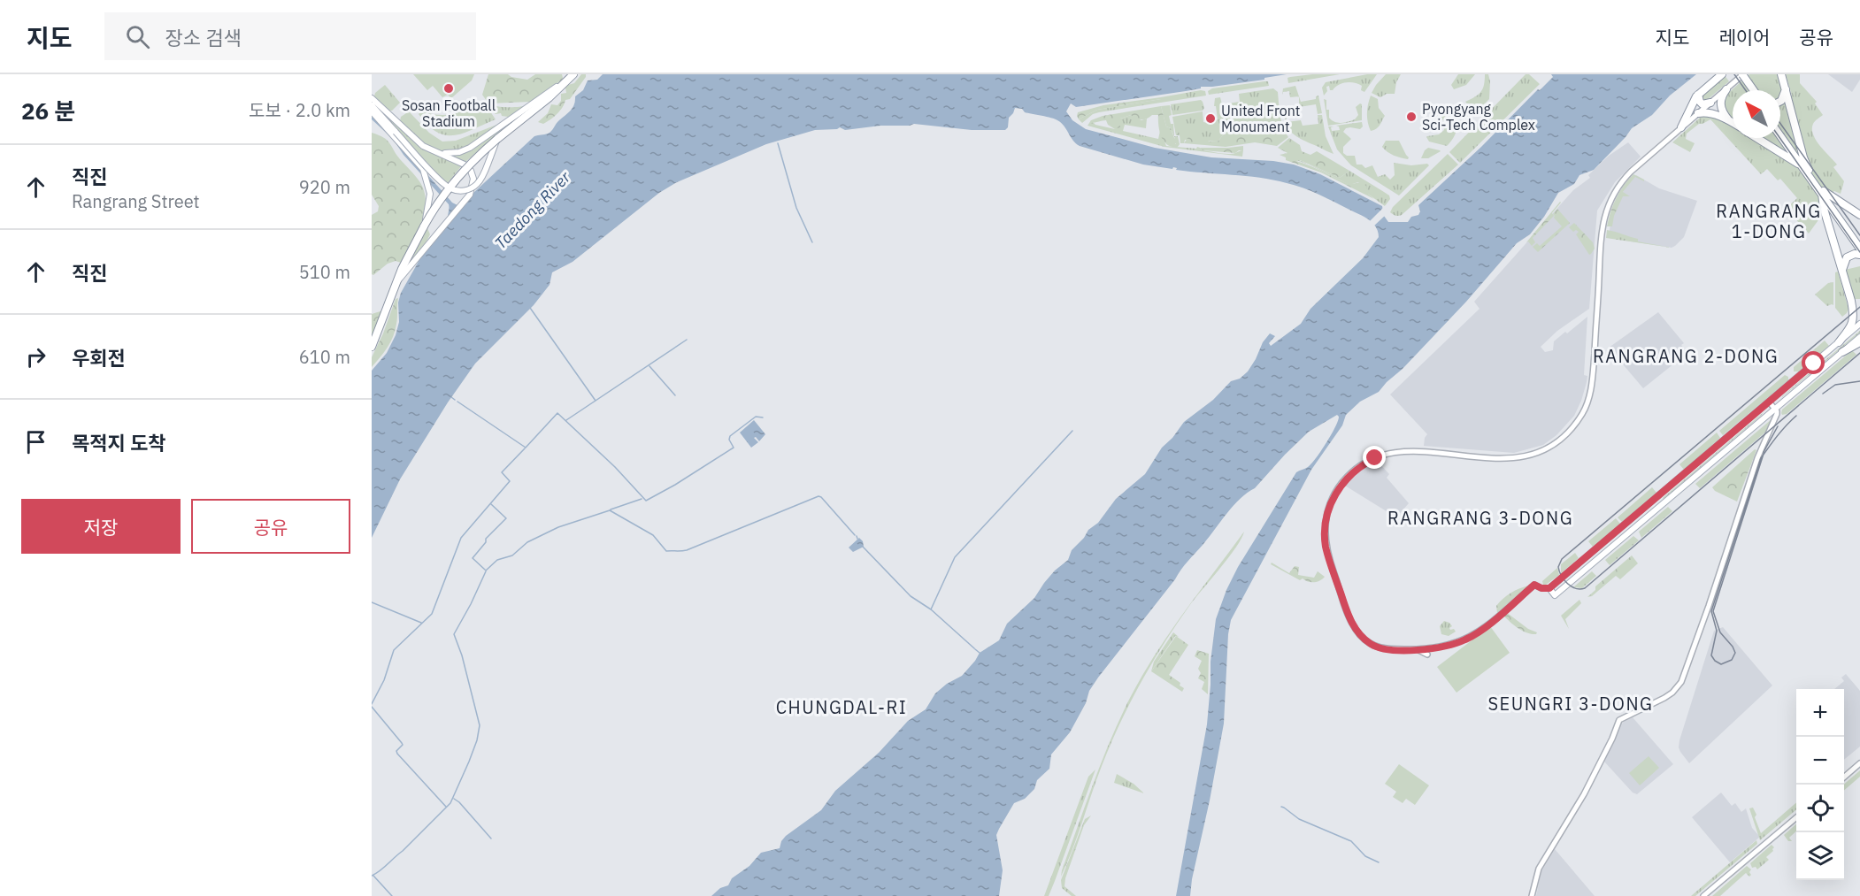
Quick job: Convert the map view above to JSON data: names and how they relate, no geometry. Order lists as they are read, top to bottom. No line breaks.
{"districts":["RANGRANG 1-DONG","RANGRANG 2-DONG","RANGRANG 3-DONG","SEUNGRI 3-DONG","CHUNGDAL-RI"],"water":["Taedong River"],"places":["Sosan Football Stadium","Pyongyang Sci-Tech Complex","United Front Monument"],"north":"top left","page":{"header":"지도","search":"장소 검색","nav":["지도","레이어","공유"],"heading":["26 분","도보 · 2.0 km"],"list":[["직진","Rangrang Street","920 m"],["직진","510 m"],["우회전","610 m"],"목적지 도착"],"buttons":["저장","공유"],"map_buttons":["+","−"]}}
